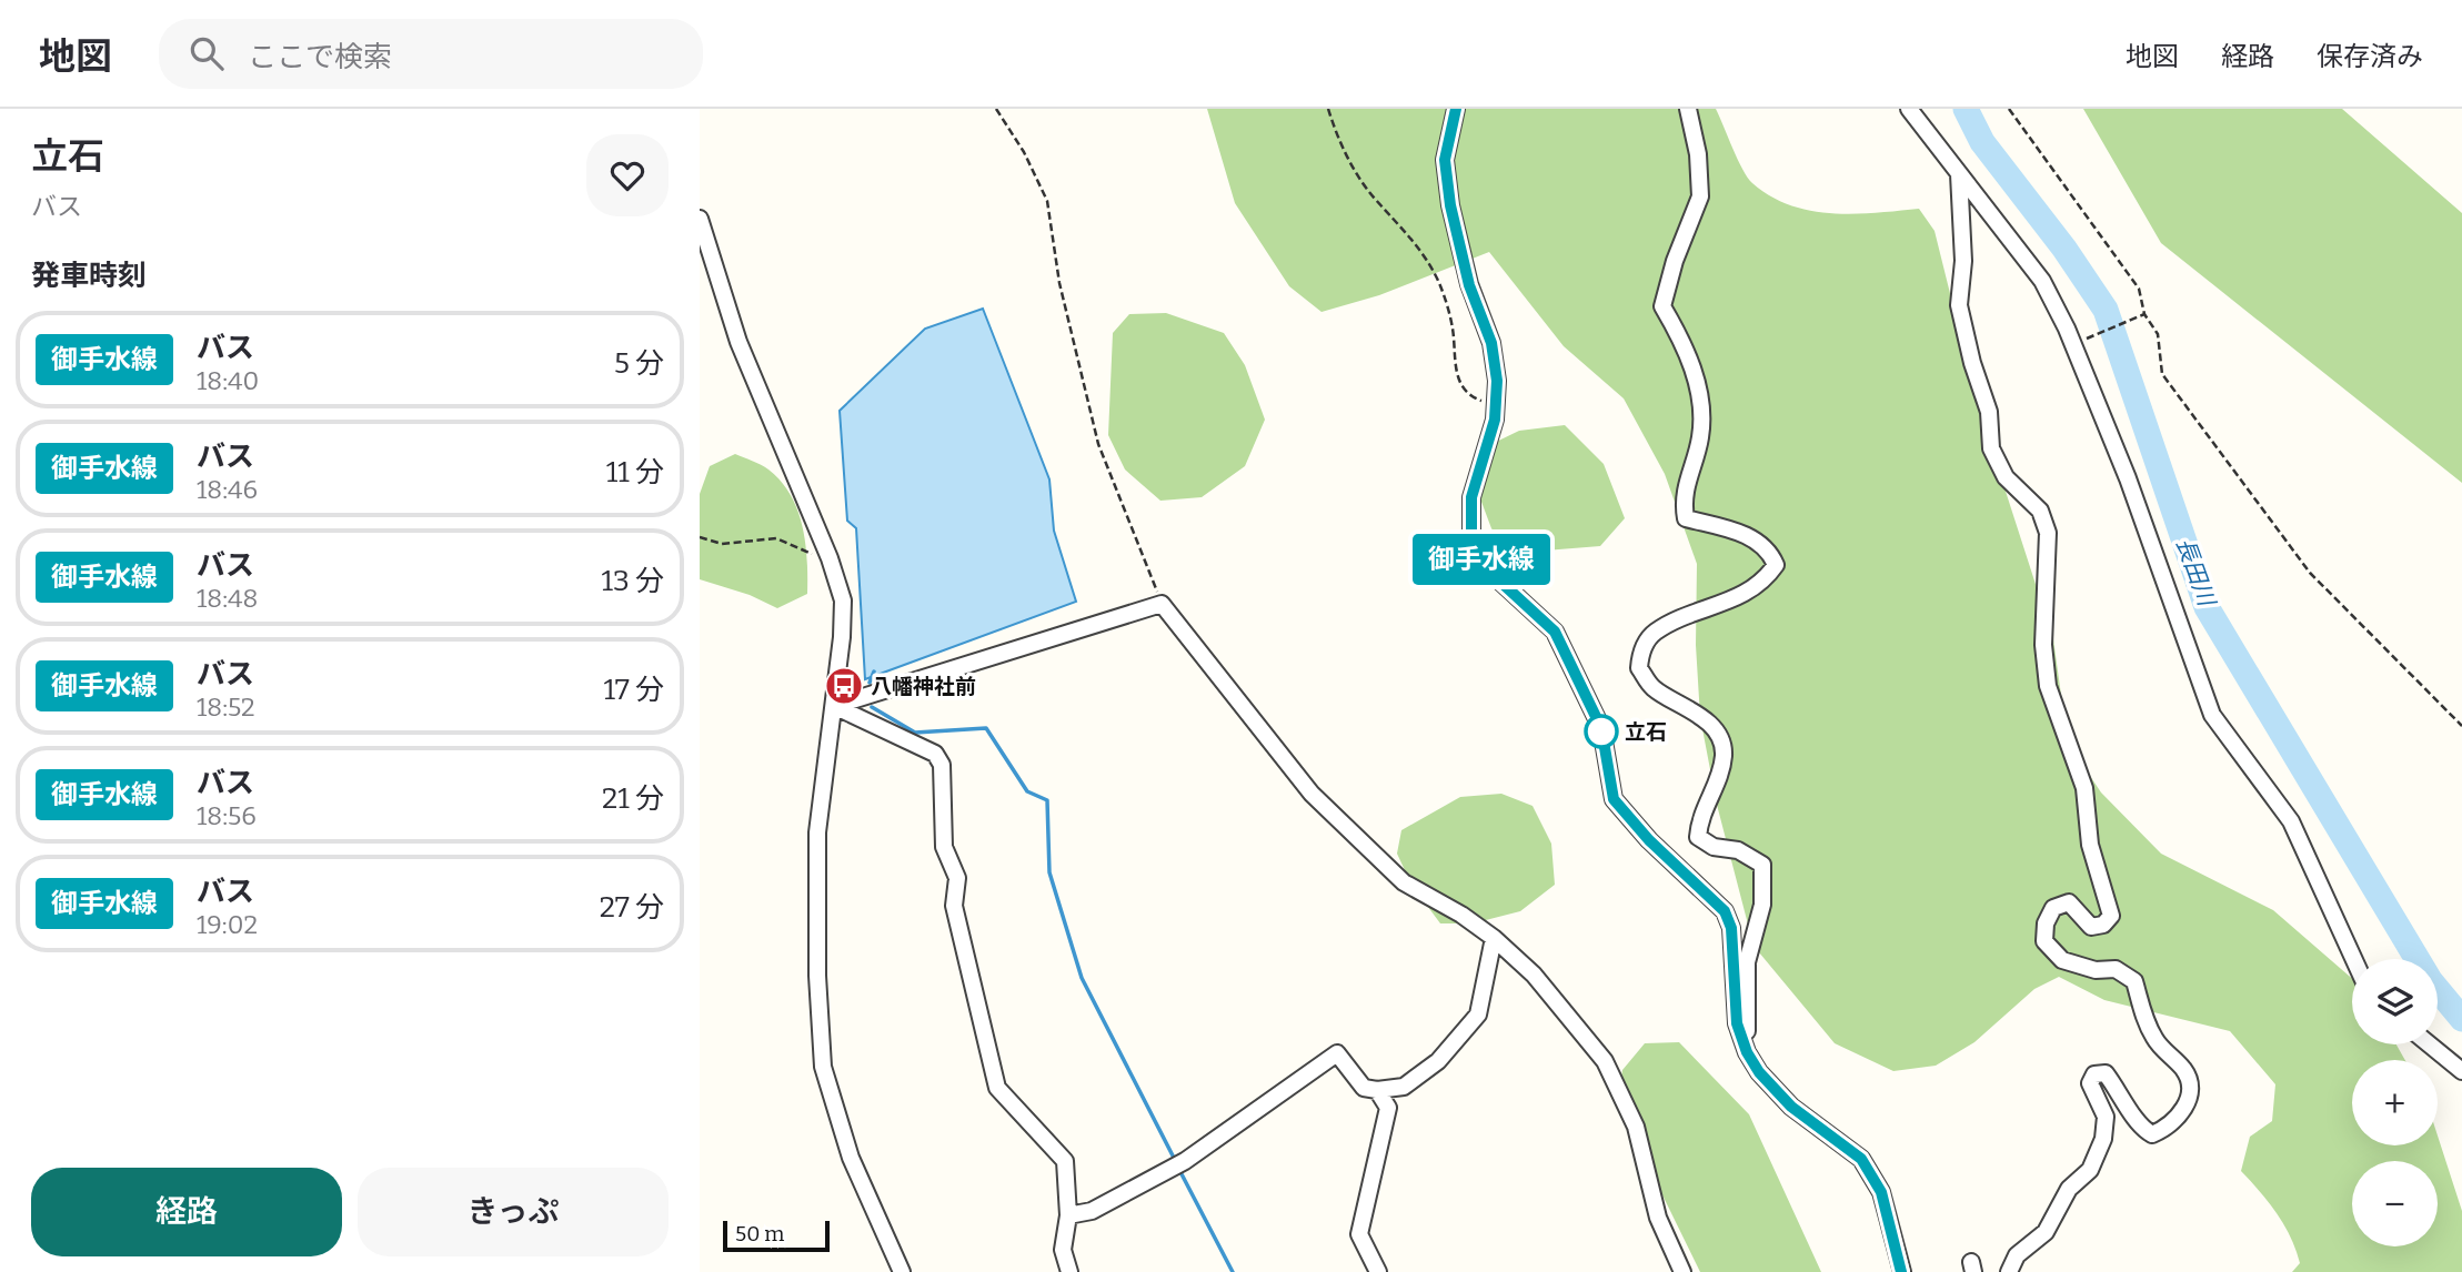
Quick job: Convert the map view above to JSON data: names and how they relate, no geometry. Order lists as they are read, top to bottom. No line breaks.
{"water":["長田川"],"places":{"bus stop":["八幡神社前"],"other":["立石"]},"lines":["bus line 御手水線"],"scale_bar":"50 m","page":{"header":"地図","search":"ここで検索","nav":["地図","経路","保存済み"],"heading":[["立石","バス"],"発車時刻"],"on_map":"御手水線","list":[{"mark":"御手水線","name":"バス","note":"18:40","value":"5 分"},{"mark":"御手水線","name":"バス","note":"18:46","value":"11 分"},{"mark":"御手水線","name":"バス","note":"18:48","value":"13 分"},{"mark":"御手水線","name":"バス","note":"18:52","value":"17 分"},{"mark":"御手水線","name":"バス","note":"18:56","value":"21 分"},{"mark":"御手水線","name":"バス","note":"19:02","value":"27 分"}],"map_buttons":["+","−"],"buttons":["経路","きっぷ"],"scale":"50 m"}}
